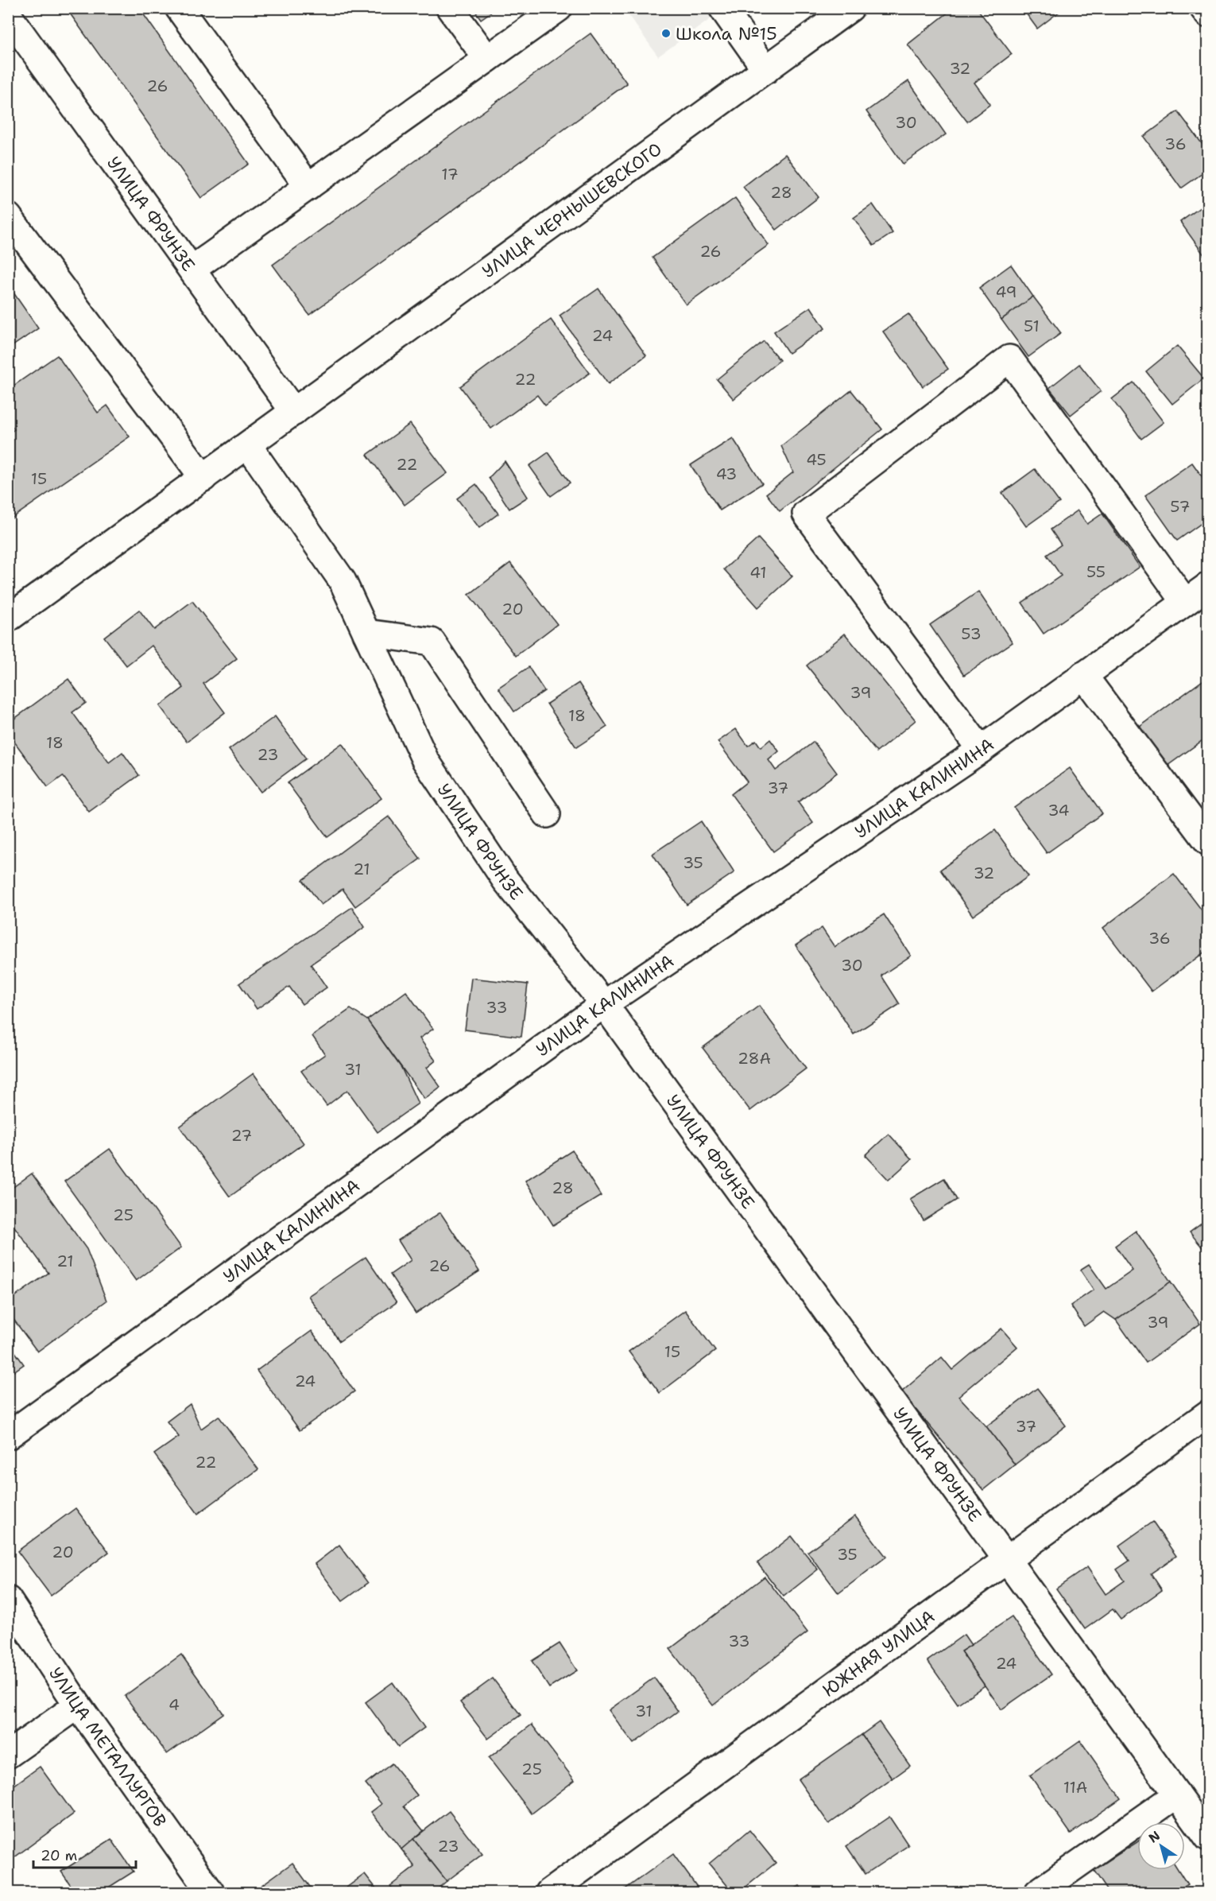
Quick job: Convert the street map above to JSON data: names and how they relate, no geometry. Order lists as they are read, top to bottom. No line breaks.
{"streets":{"street":["УЛИЦА ЧЕРНЫШЕВСКОГО","УЛИЦА ФРУНЗЕ","УЛИЦА КАЛИНИНА","ЮЖНАЯ УЛИЦА","УЛИЦА МЕТАЛЛУРГОВ"]},"crossings":[["УЛИЦА ЧЕРНЫШЕВСКОГО","УЛИЦА ФРУНЗЕ"],["УЛИЦА ФРУНЗЕ","УЛИЦА КАЛИНИНА"],["УЛИЦА ФРУНЗЕ","ЮЖНАЯ УЛИЦА"]],"places":["Школа №15"],"house_numbers":["32","26","30","36","17","28","26","49","51","24","22","45","22","43","15","57","55","41","20","53","39","18","18","23","37","34","35","21","32","36","30","33","28А","31","27","28","25","21","26","39","15","24","37","22","20","35","33","24","4","31","25","11А","23"],"scale_bar":"20 m","north":"top left"}
